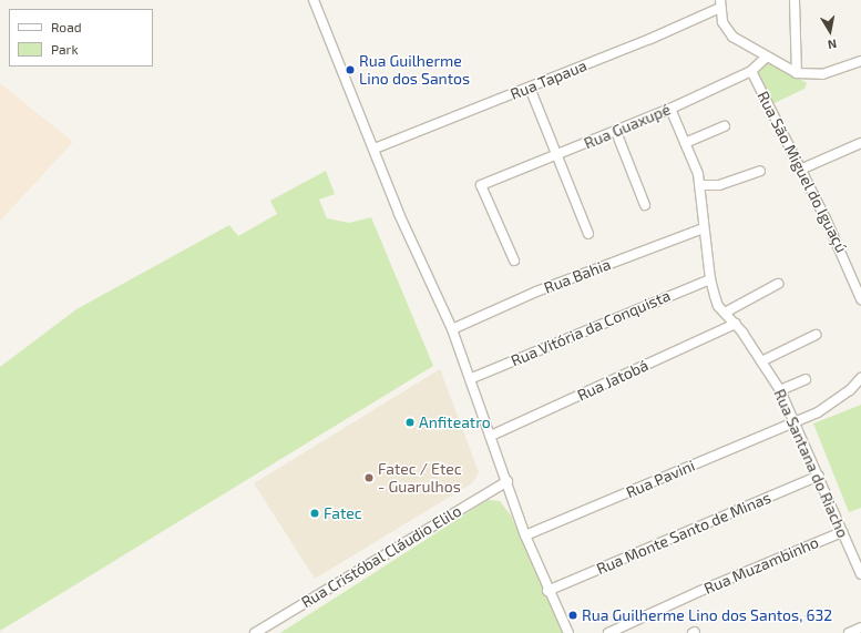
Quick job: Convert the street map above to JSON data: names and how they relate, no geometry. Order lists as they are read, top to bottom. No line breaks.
{"streets":{"street":["Rua Tapaua","Rua Guaxupé","Rua São Miguel do Iguaçú","Rua Bahia","Rua Vitória da Conquista","Rua Jatobá","Rua Santana do Riacho","Rua Pavini","Rua Monte Santo de Minas","Rua Cristóbal Cláudio Elilo","Rua Muzambinho"]},"crossings":[["Rua Guaxupé","Rua São Miguel do Iguaçú"],["Rua Guaxupé","Rua Santana do Riacho"],["Rua Bahia","Rua Santana do Riacho"],["Rua Vitória da Conquista","Rua Santana do Riacho"],["Rua Jatobá","Rua Santana do Riacho"],["Rua Santana do Riacho","Rua Pavini"],["Rua Santana do Riacho","Rua Monte Santo de Minas"],["Rua Santana do Riacho","Rua Muzambinho"]],"places":["Rua Guilherme Lino dos Santos","Anfiteatro","Fatec / Etec - Guarulhos","Fatec","Rua Guilherme Lino dos Santos, 632"],"legend":["Road","Park"],"north":"bottom"}
